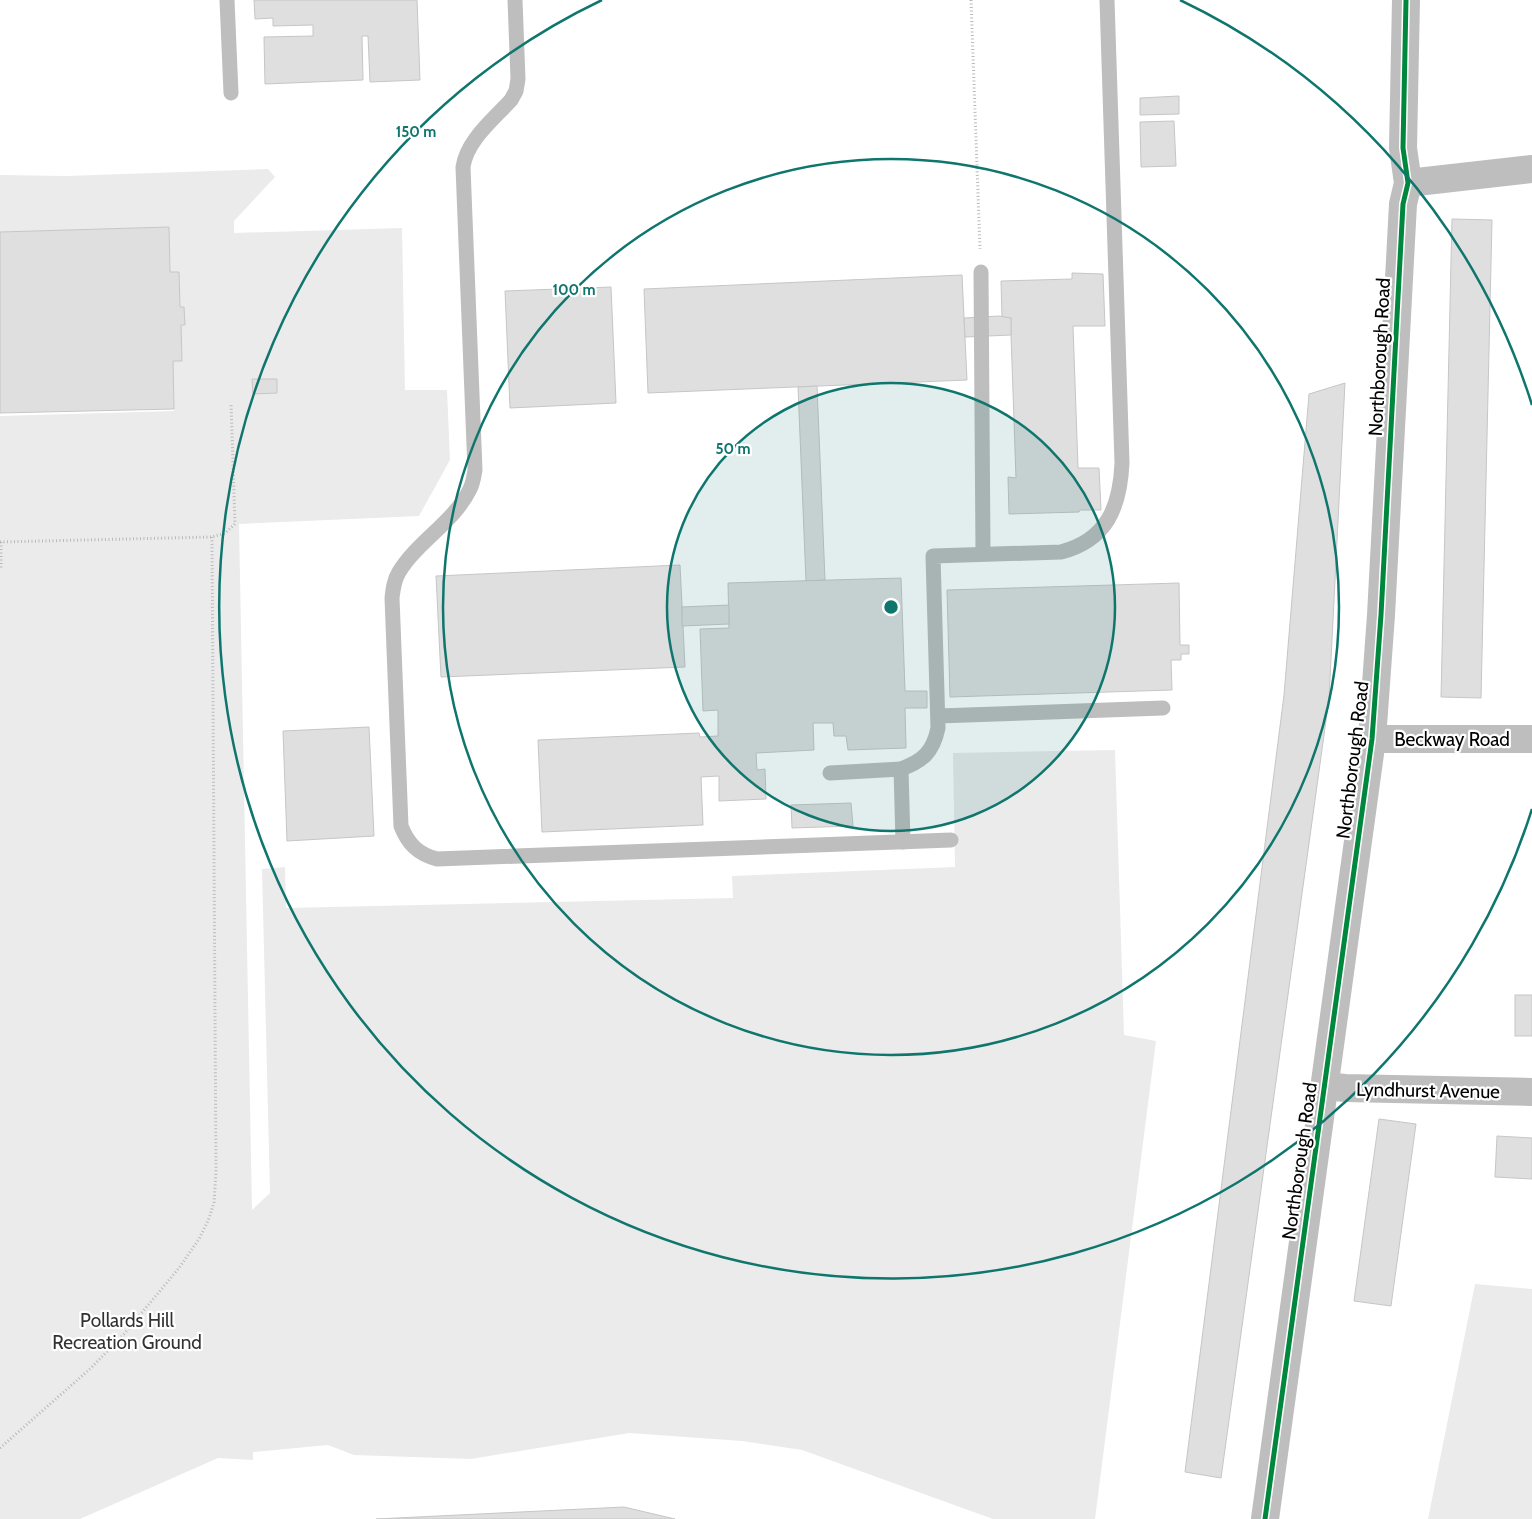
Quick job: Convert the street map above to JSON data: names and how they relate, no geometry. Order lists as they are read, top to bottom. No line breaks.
{"streets":{"street":["Northborough Road","Beckway Road","Lyndhurst Avenue"]},"crossings":[["Northborough Road","Beckway Road"],["Northborough Road","Lyndhurst Avenue"]],"parks":["Pollards Hill Recreation Ground"],"rings":["150 m","100 m","50 m"]}
